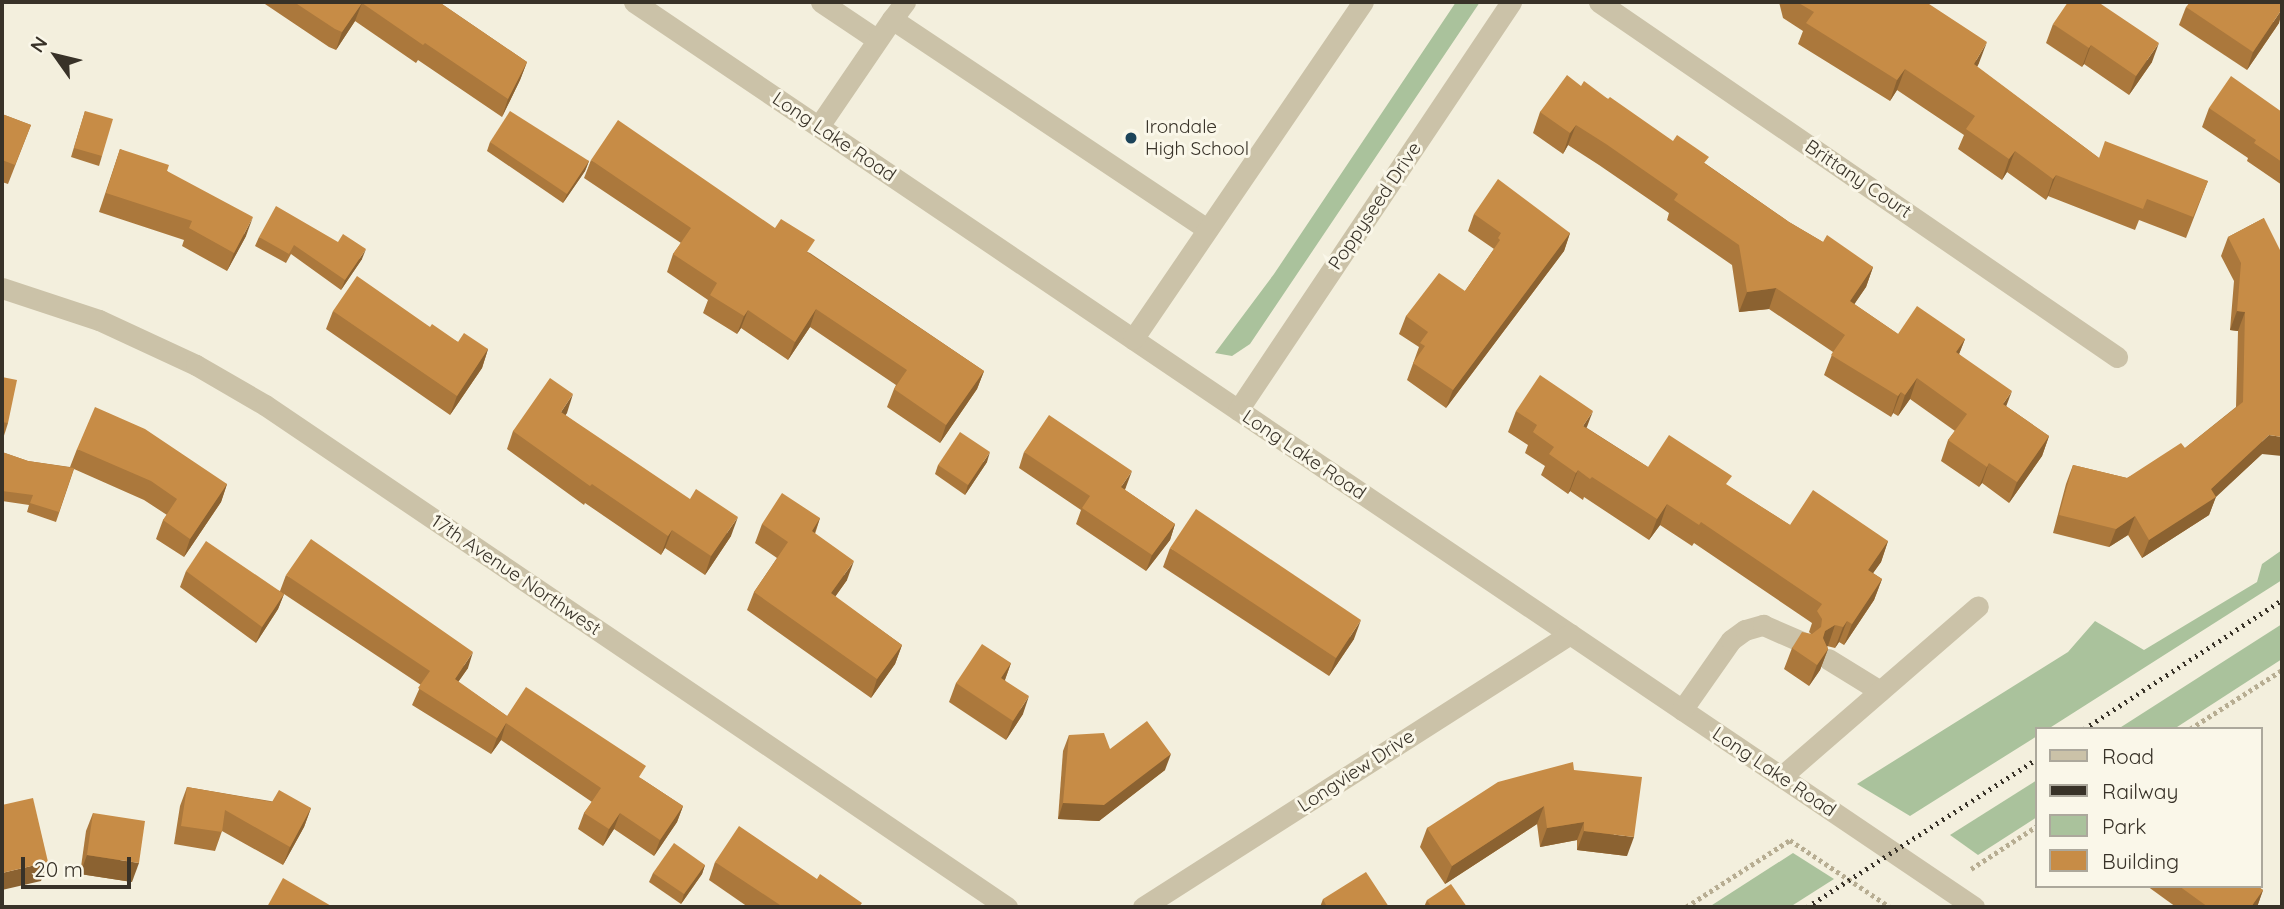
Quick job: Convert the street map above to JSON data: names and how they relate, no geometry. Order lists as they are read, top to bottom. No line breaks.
{"streets":{"street":["Long Lake Road","Brittany Court","Poppyseed Drive","17th Avenue Northwest","Longview Drive"]},"crossings":[["Long Lake Road","Poppyseed Drive"],["Long Lake Road","Longview Drive"]],"places":["Irondale High School"],"legend":["Road","Railway","Park","Building"],"scale_bar":"20 m","north":"top left"}
